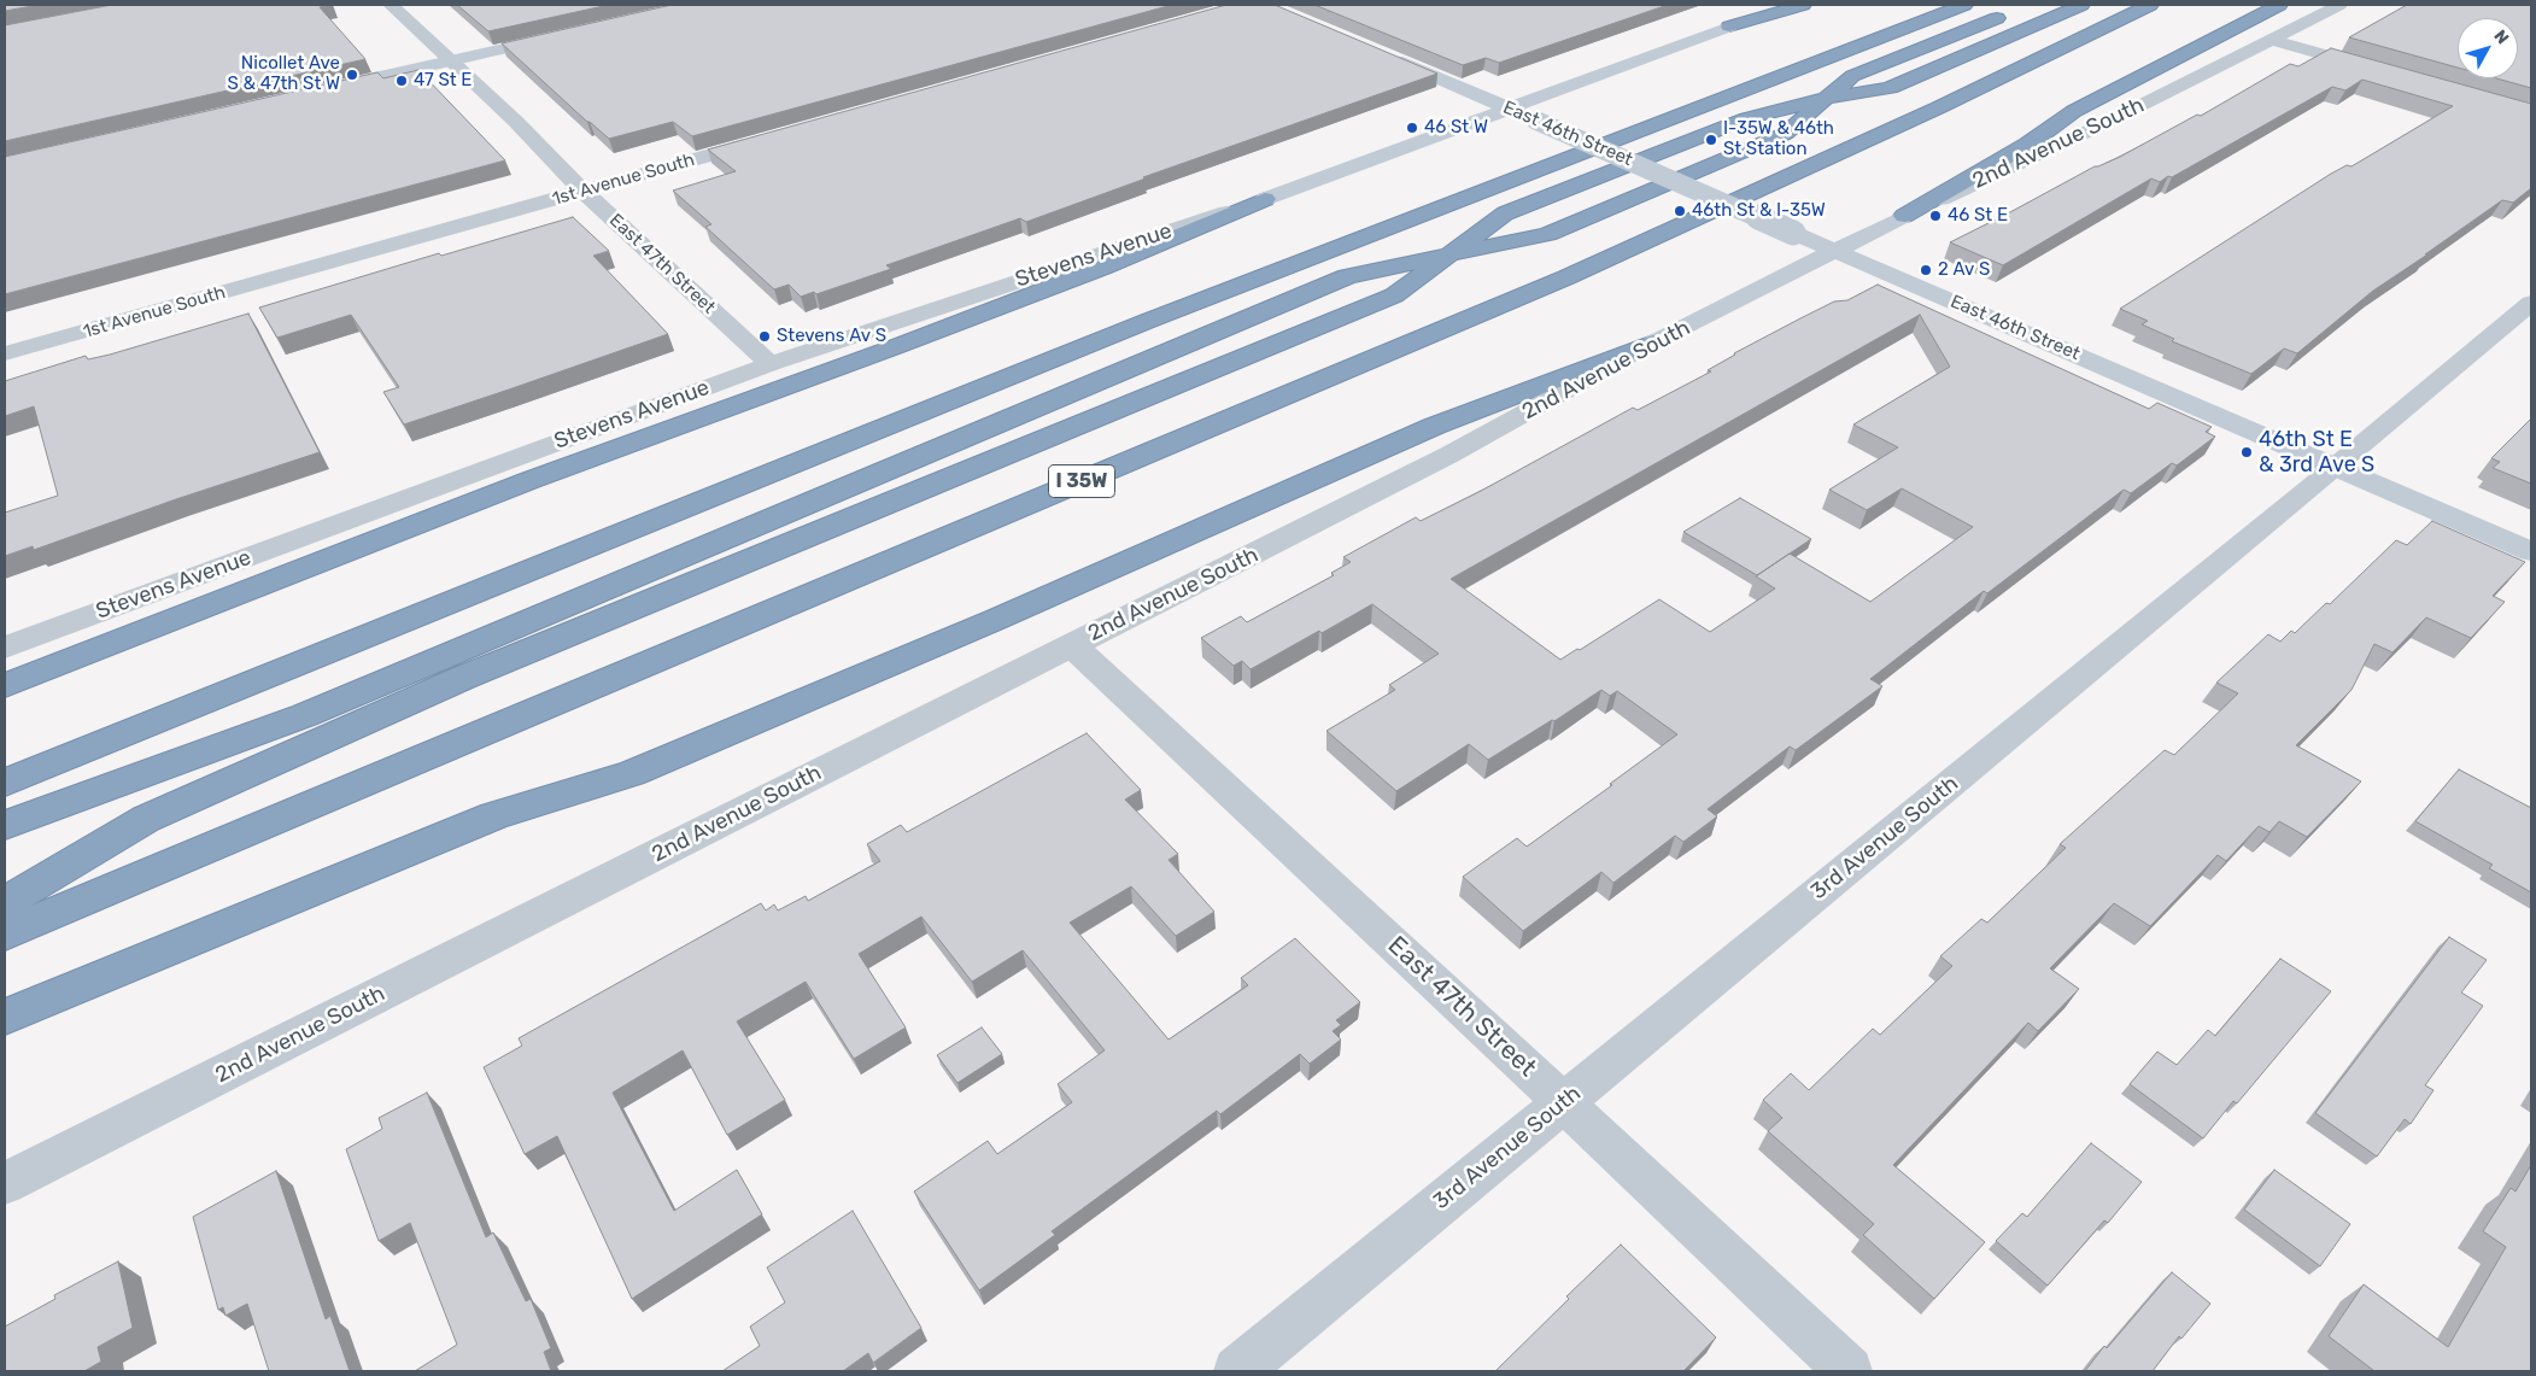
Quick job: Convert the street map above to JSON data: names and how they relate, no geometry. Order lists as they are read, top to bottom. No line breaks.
{"streets":{"highway":["I 35W"],"main road":["East 46th Street","2nd Avenue South"],"street":["1st Avenue South","Stevens Avenue","East 47th Street","3rd Avenue South"]},"crossings":[["East 46th Street","2nd Avenue South"],["East 46th Street","3rd Avenue South"],["2nd Avenue South","East 47th Street"],["1st Avenue South","East 47th Street"],["Stevens Avenue","East 47th Street"],["East 47th Street","3rd Avenue South"]],"places":["Nicollet Ave S & 47th St W","47 St E","46 St W","I-35W & 46th St Station","46th St & I-35W","46 St E","2 Av S","Stevens Av S","46th St E & 3rd Ave S"],"north":"top right"}
